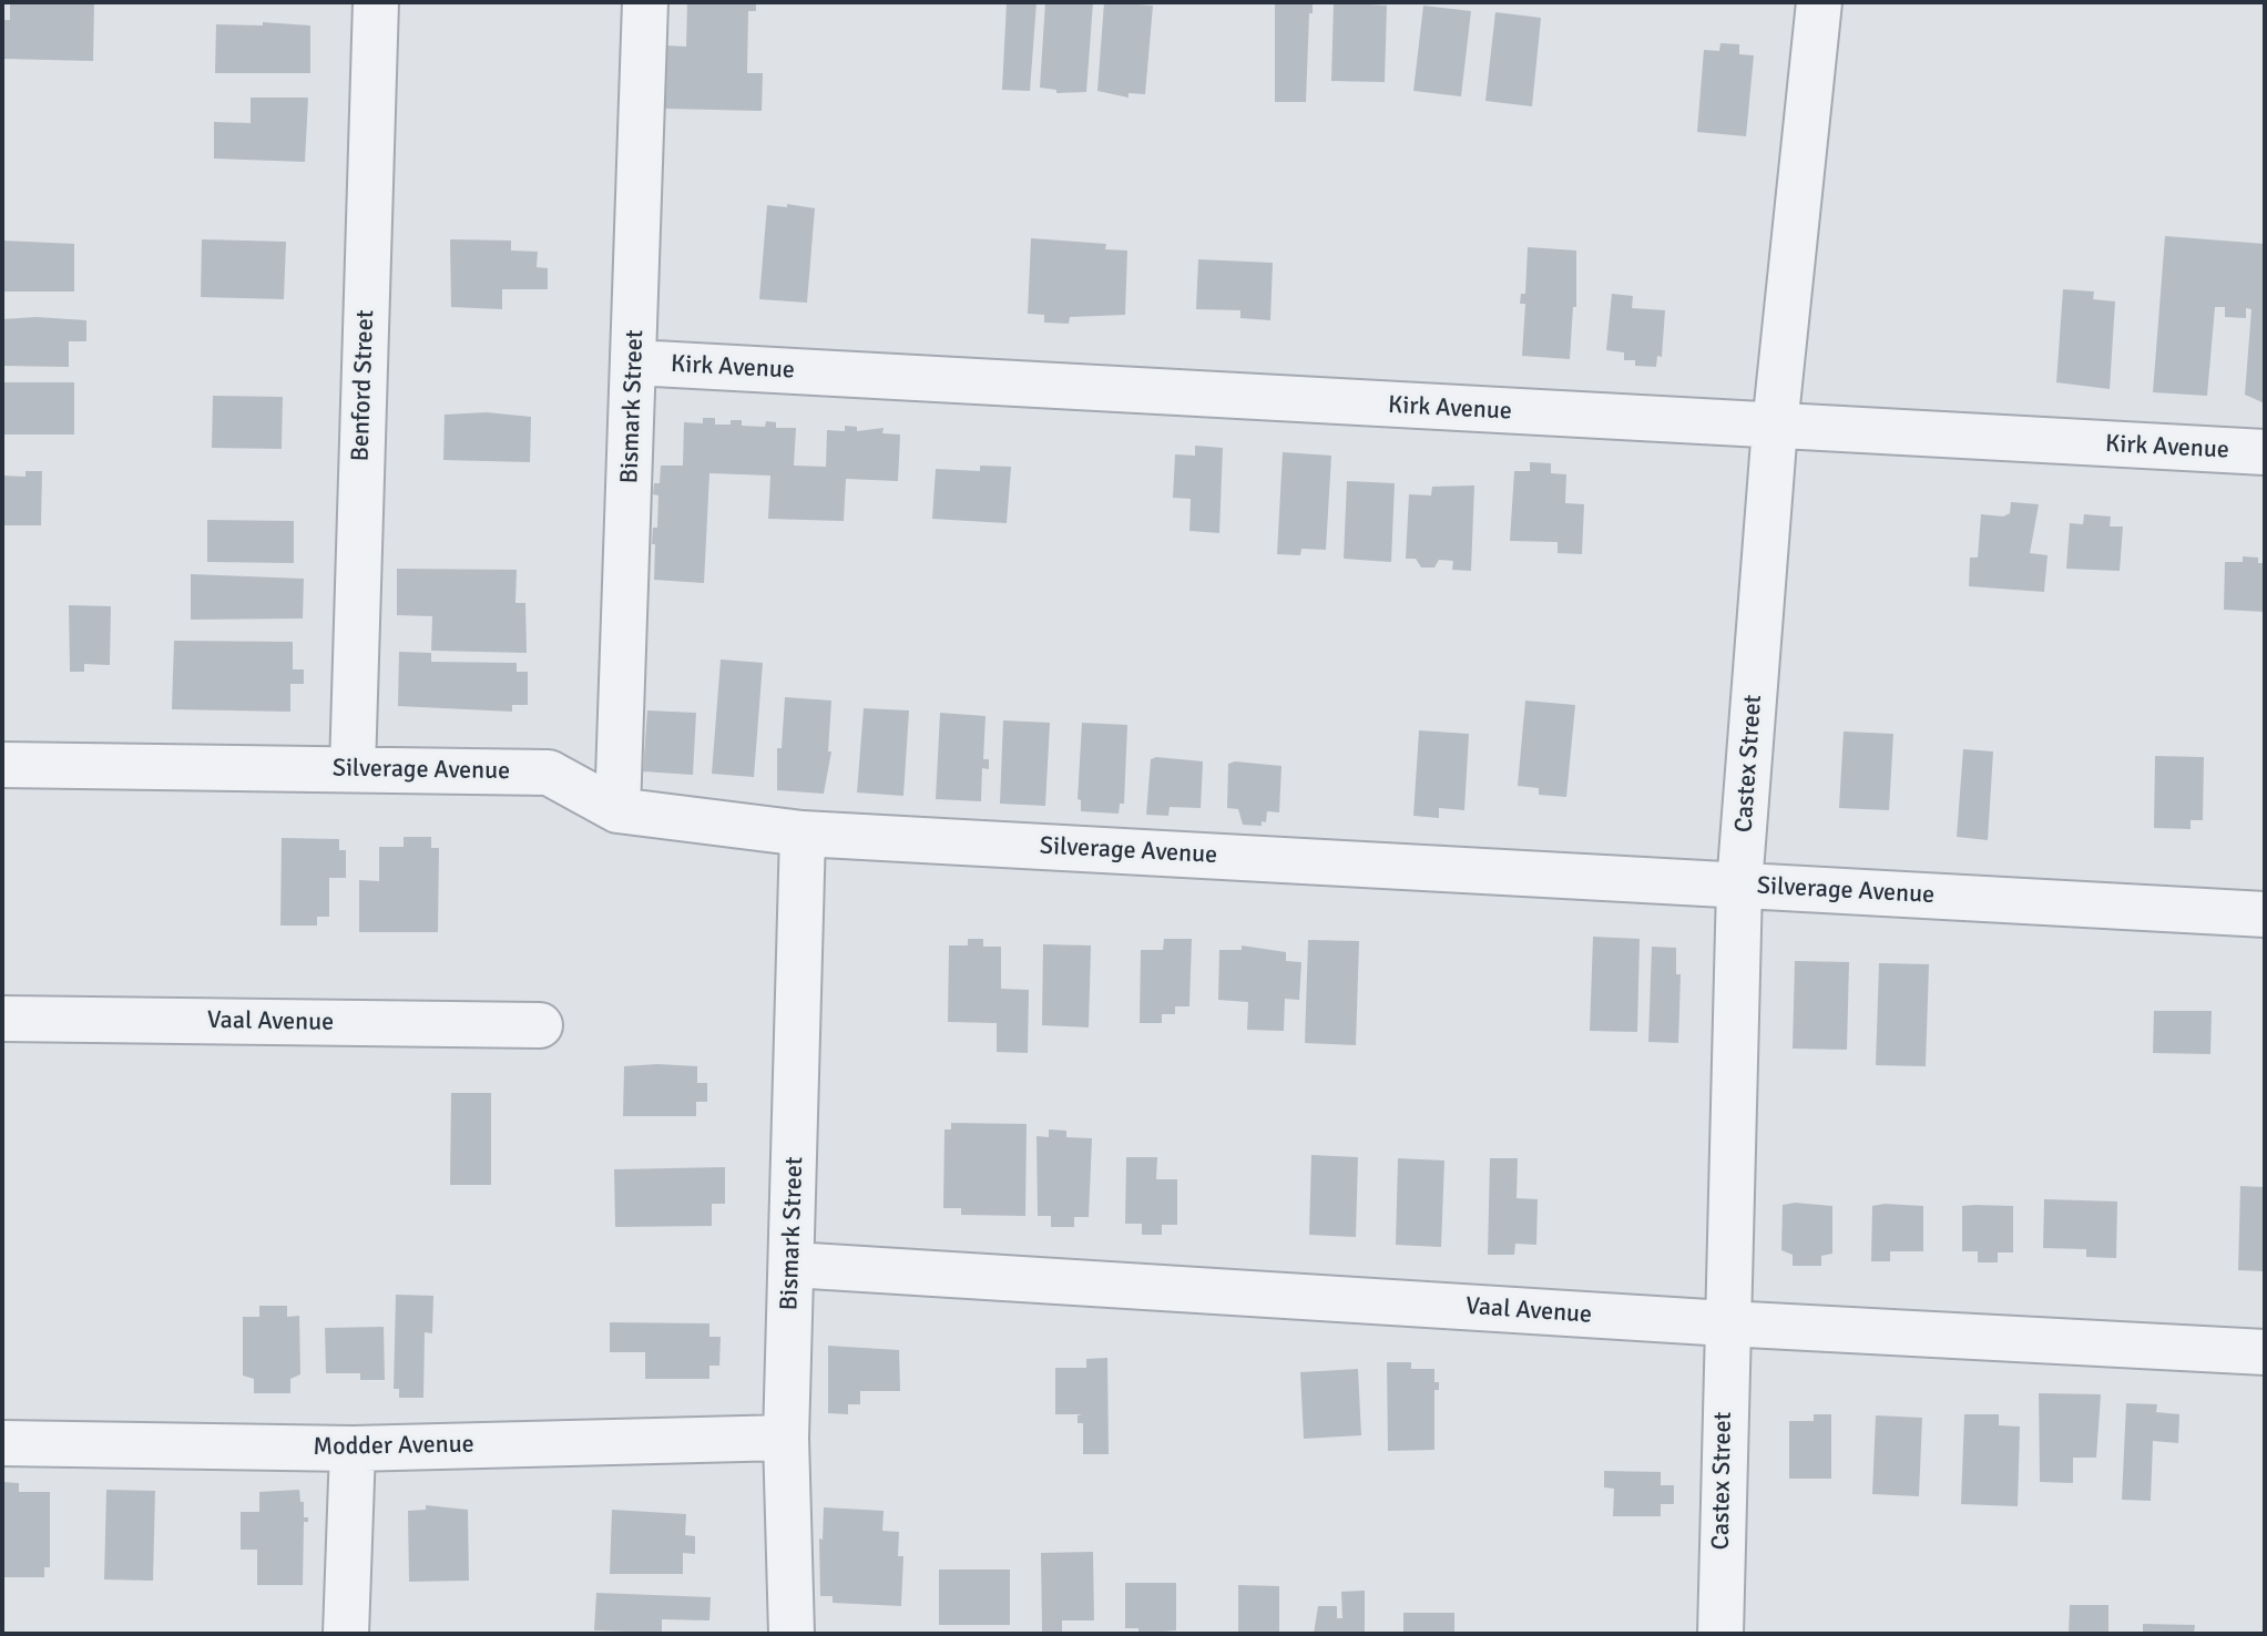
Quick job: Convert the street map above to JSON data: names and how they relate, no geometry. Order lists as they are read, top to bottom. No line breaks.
{"streets":{"street":["Kirk Avenue","Benford Street","Bismark Street","Castex Street","Silverage Avenue","Vaal Avenue","Modder Avenue"]},"crossings":[["Kirk Avenue","Bismark Street"],["Kirk Avenue","Castex Street"],["Benford Street","Silverage Avenue"],["Bismark Street","Silverage Avenue"],["Bismark Street","Vaal Avenue"],["Bismark Street","Modder Avenue"],["Castex Street","Silverage Avenue"],["Castex Street","Vaal Avenue"]]}
